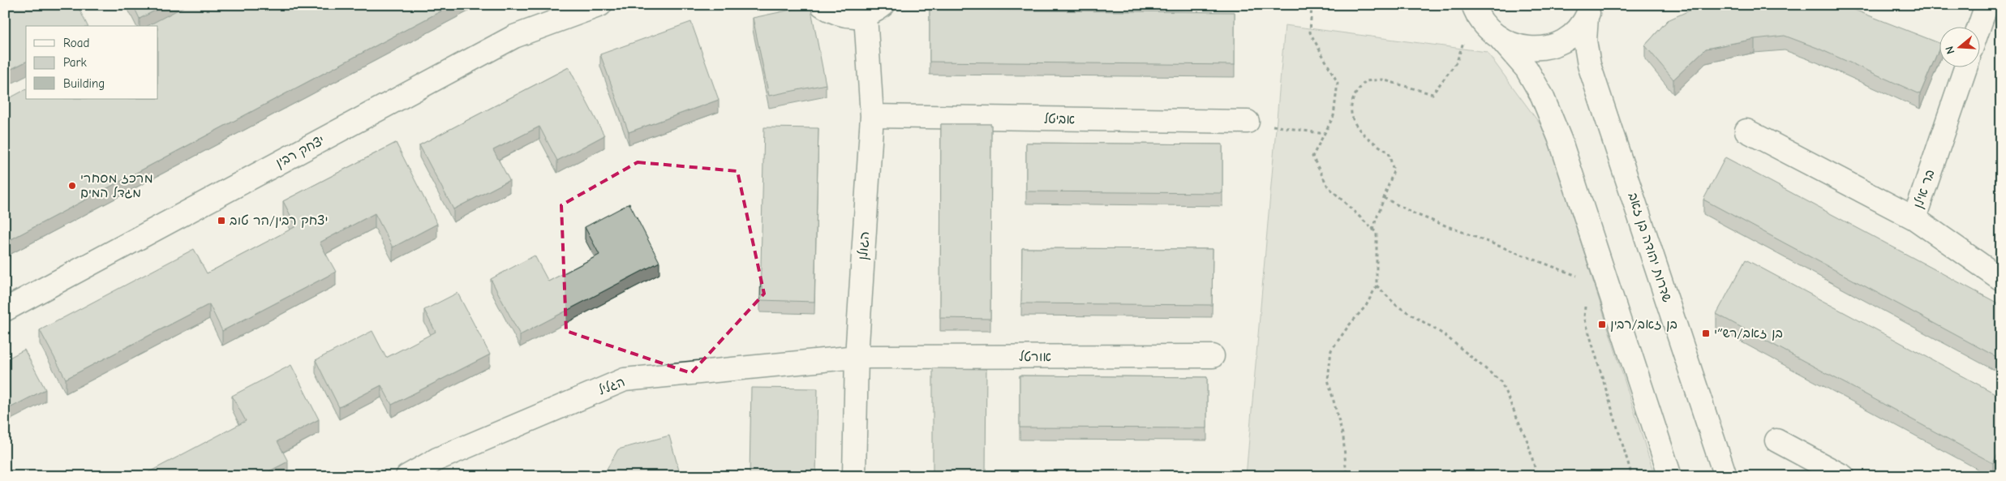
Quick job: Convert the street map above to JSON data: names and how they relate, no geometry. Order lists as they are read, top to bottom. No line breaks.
{"streets":{"street":["אביטל","יצחק רבין","בר אילן","הגולן","שדרות יהודה בן זאב","אורטל","הגליל"]},"crossings":[["אביטל","הגולן"],["הגולן","אורטל"],["הגולן","הגליל"],["אורטל","הגליל"]],"places":{"other":["מרכז מסחרי מגדל המים"],"transit":["יצחק רבין/הר טוב","בן זאב/רבין","בן זאב/רש״י"]},"legend":["Road","Park","Building"],"north":"left"}
